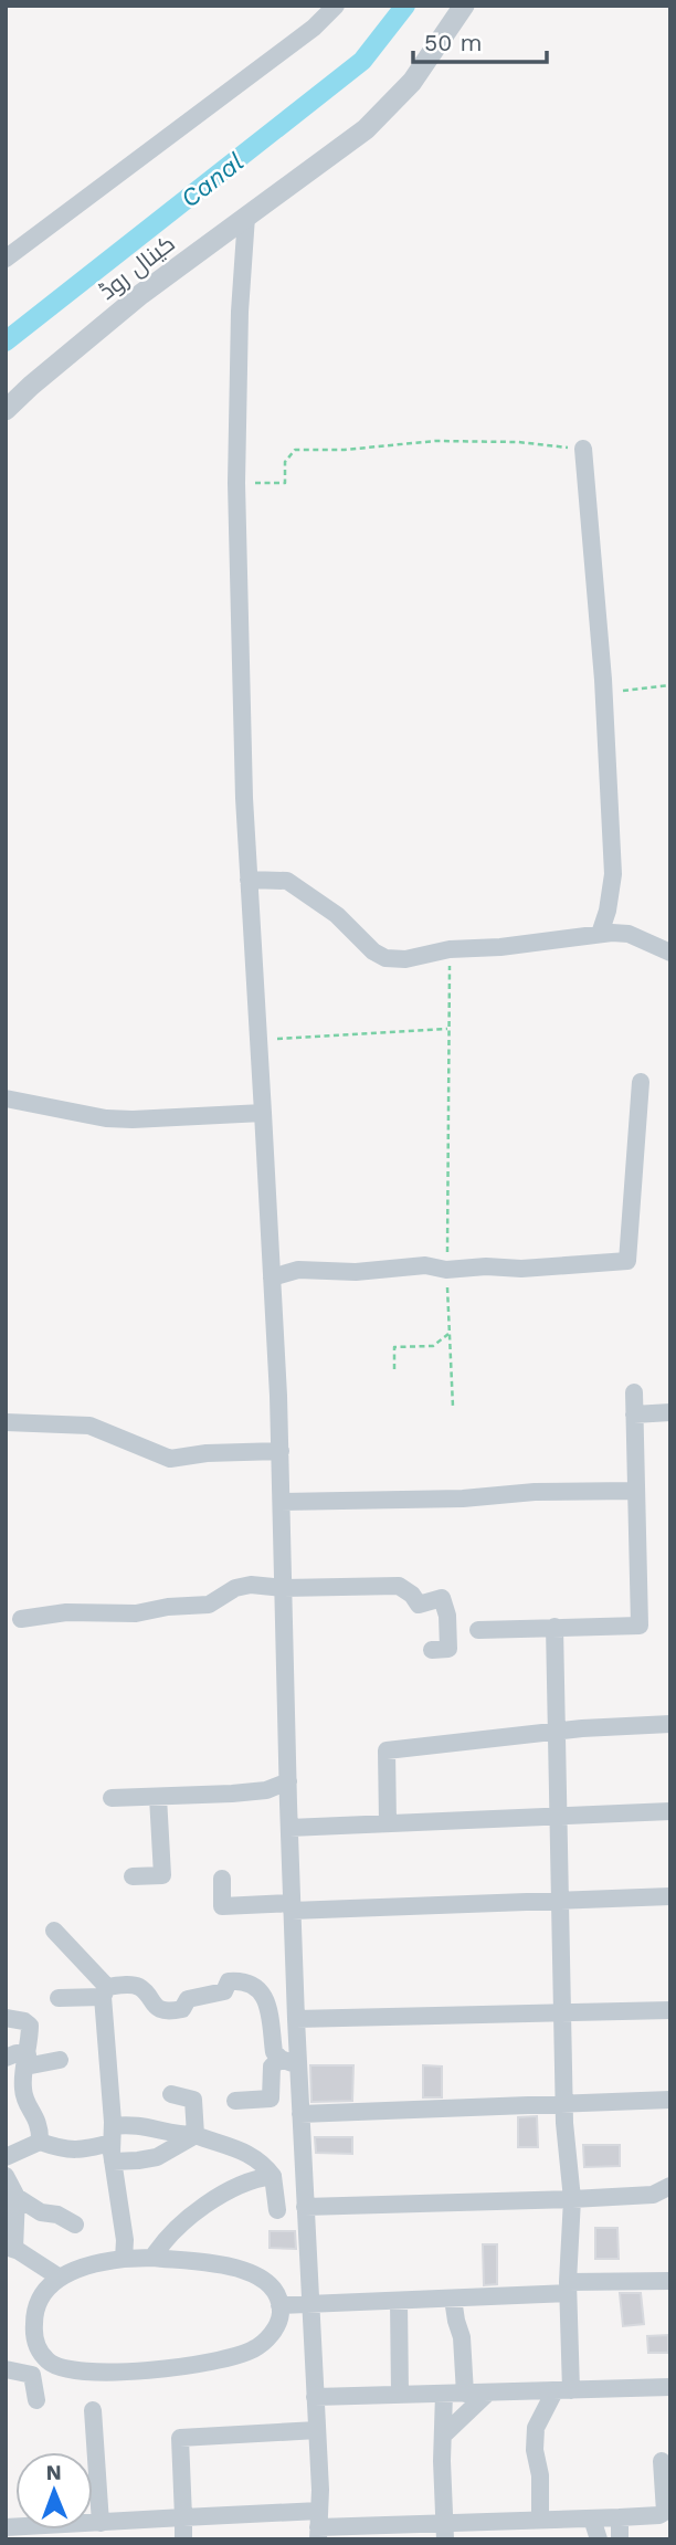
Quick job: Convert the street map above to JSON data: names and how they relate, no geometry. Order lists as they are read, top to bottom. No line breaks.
{"streets":{"street":["کینال روڈ"]},"water":["Canal"],"scale_bar":"50 m","north":"top"}
